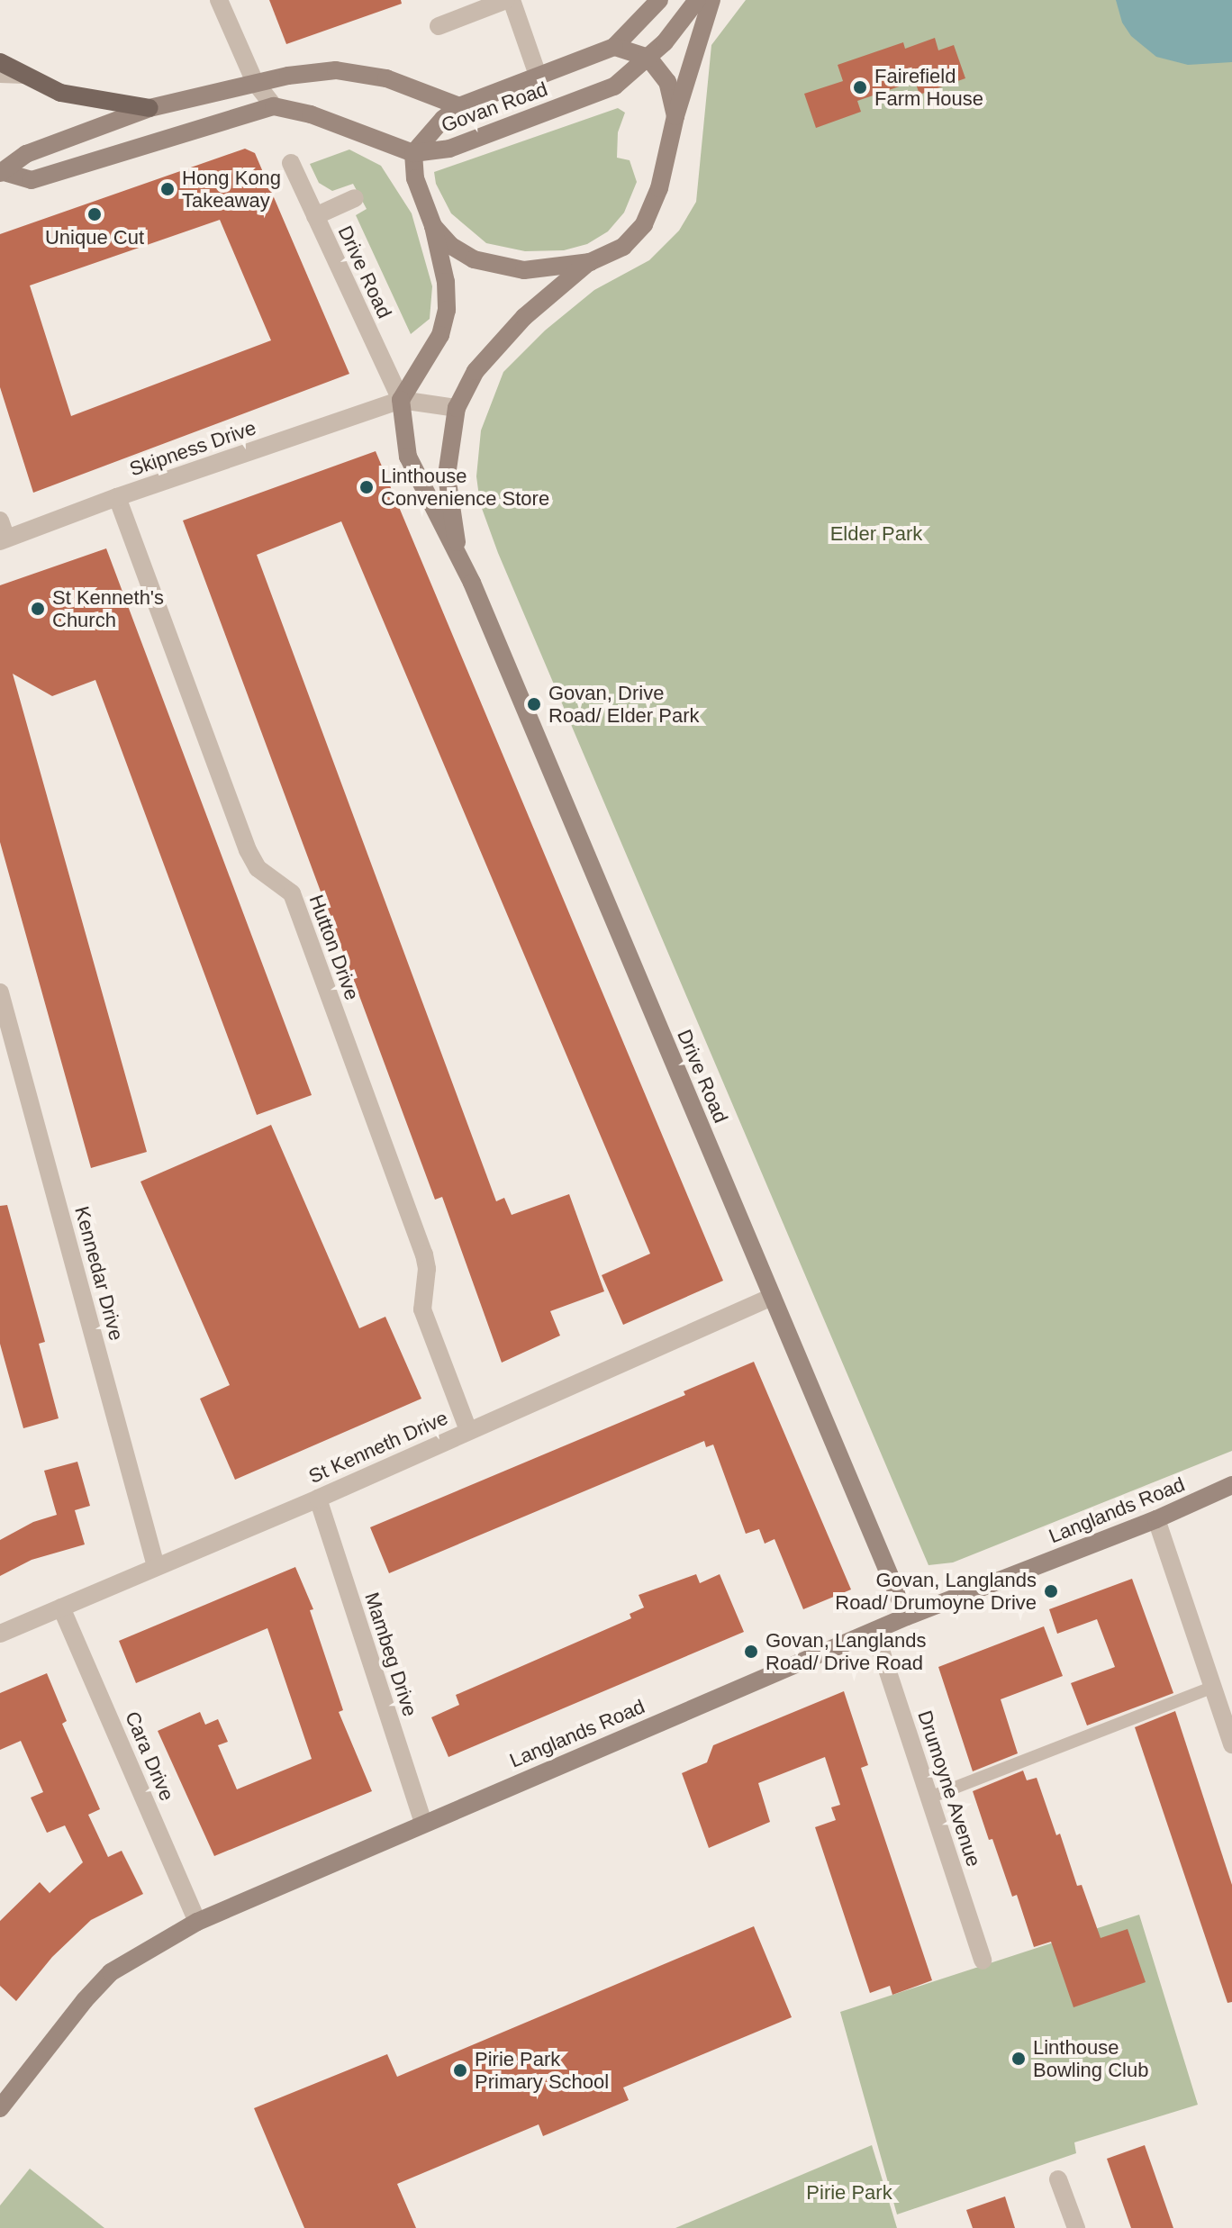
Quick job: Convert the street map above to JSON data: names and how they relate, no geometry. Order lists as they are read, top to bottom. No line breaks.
{"streets":{"street":["Govan Road","Drive Road","Skipness Drive","Hutton Drive","Kennedar Drive","St Kenneth Drive","Langlands Road","Mambeg Drive","Cara Drive","Drumoyne Avenue"]},"crossings":[["Drive Road","Skipness Drive"],["Drive Road","St Kenneth Drive"],["Drive Road","Langlands Road"],["Skipness Drive","Hutton Drive"],["Hutton Drive","St Kenneth Drive"],["Kennedar Drive","St Kenneth Drive"],["St Kenneth Drive","Mambeg Drive"],["St Kenneth Drive","Cara Drive"],["Langlands Road","Mambeg Drive"],["Langlands Road","Cara Drive"],["Langlands Road","Drumoyne Avenue"]],"parks":["Elder Park","Pirie Park"],"places":["Fairefield Farm House","Hong Kong Takeaway","Unique Cut","Linthouse Convenience Store","St Kenneth's Church","Govan, Drive Road/ Elder Park","Govan, Langlands Road/ Drumoyne Drive","Govan, Langlands Road/ Drive Road","Linthouse Bowling Club","Pirie Park Primary School"]}
